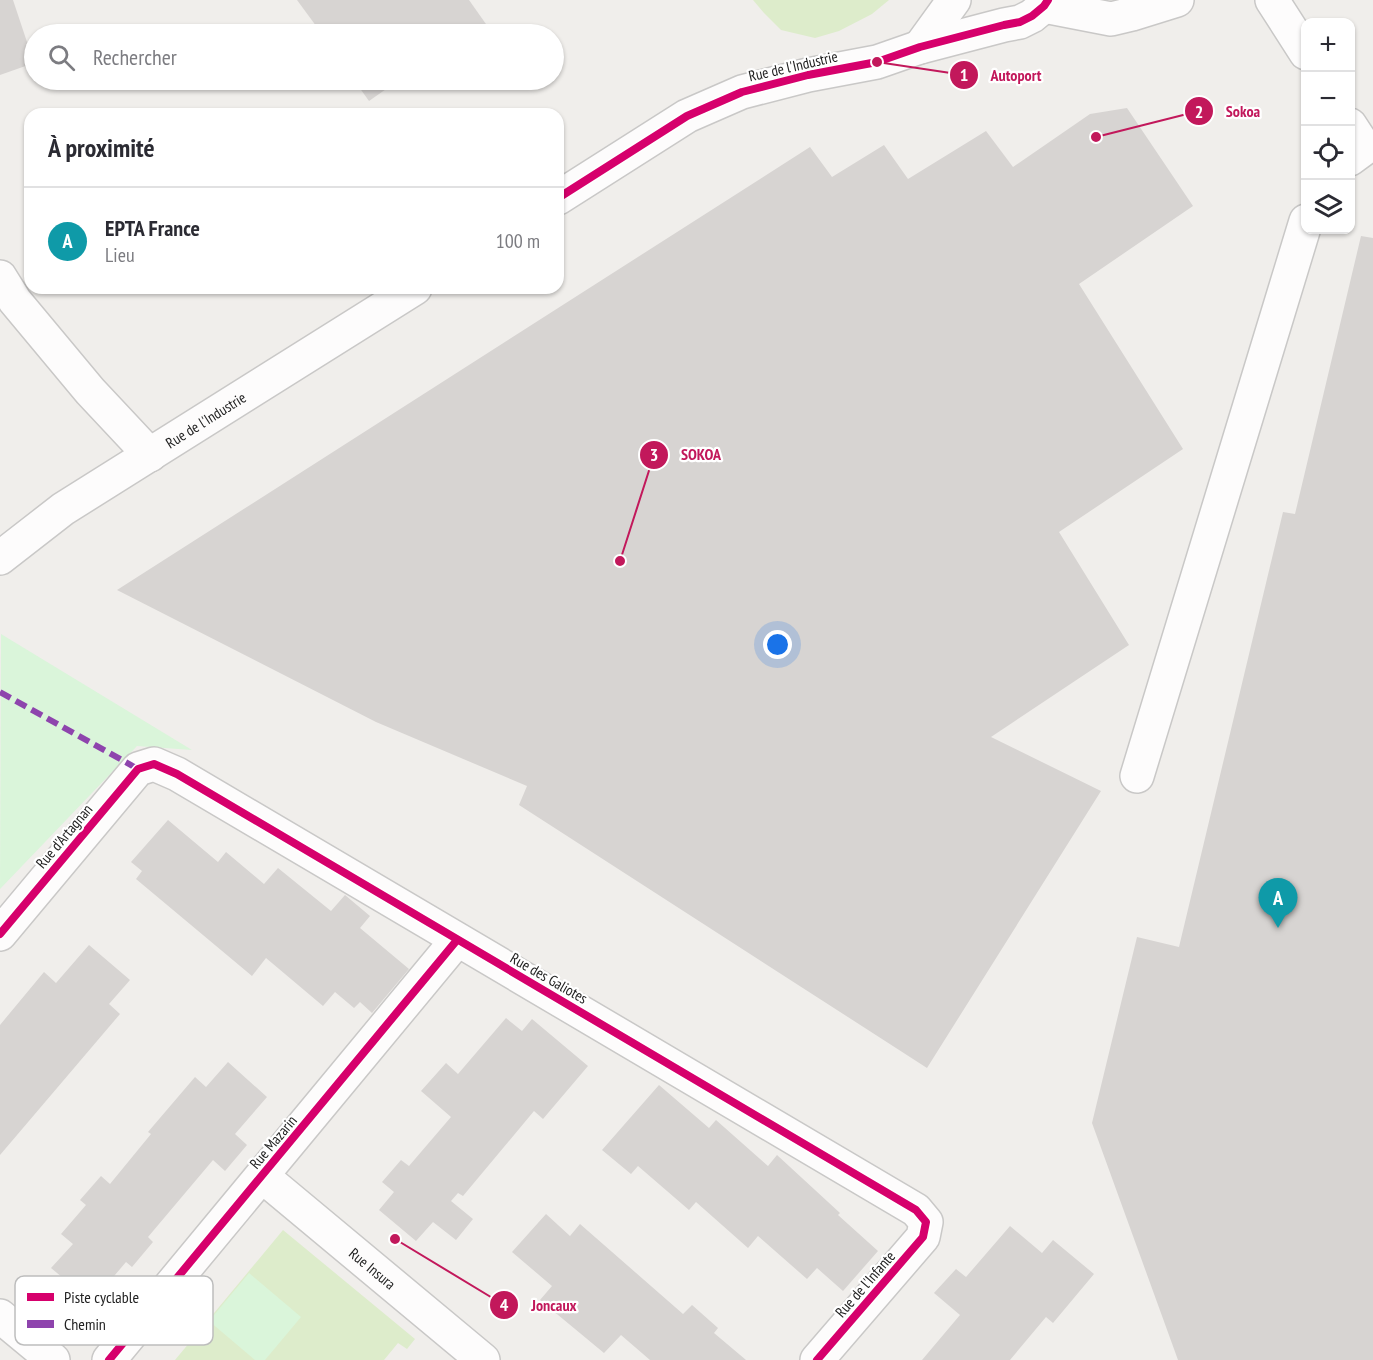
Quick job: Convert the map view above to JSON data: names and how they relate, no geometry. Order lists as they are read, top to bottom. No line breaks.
{"streets":{"street":["Rue de l'Industrie","Rue d'Artagnan","Rue des Galiotes","Rue Mazarin","Rue Insura","Rue de l'Infante"]},"crossings":[["Rue d'Artagnan","Rue des Galiotes"],["Rue des Galiotes","Rue Mazarin"],["Rue des Galiotes","Rue de l'Infante"],["Rue Mazarin","Rue Insura"]],"places":["Autoport","Sokoa","SOKOA","Joncaux"],"legend":["Piste cyclable","Chemin"],"page":{"map_buttons":["+","−"],"search":"Rechercher","heading":"À proximité","list":[{"mark":"A","name":"EPTA France","note":"Lieu","value":"100 m"}],"pins":"A"}}
